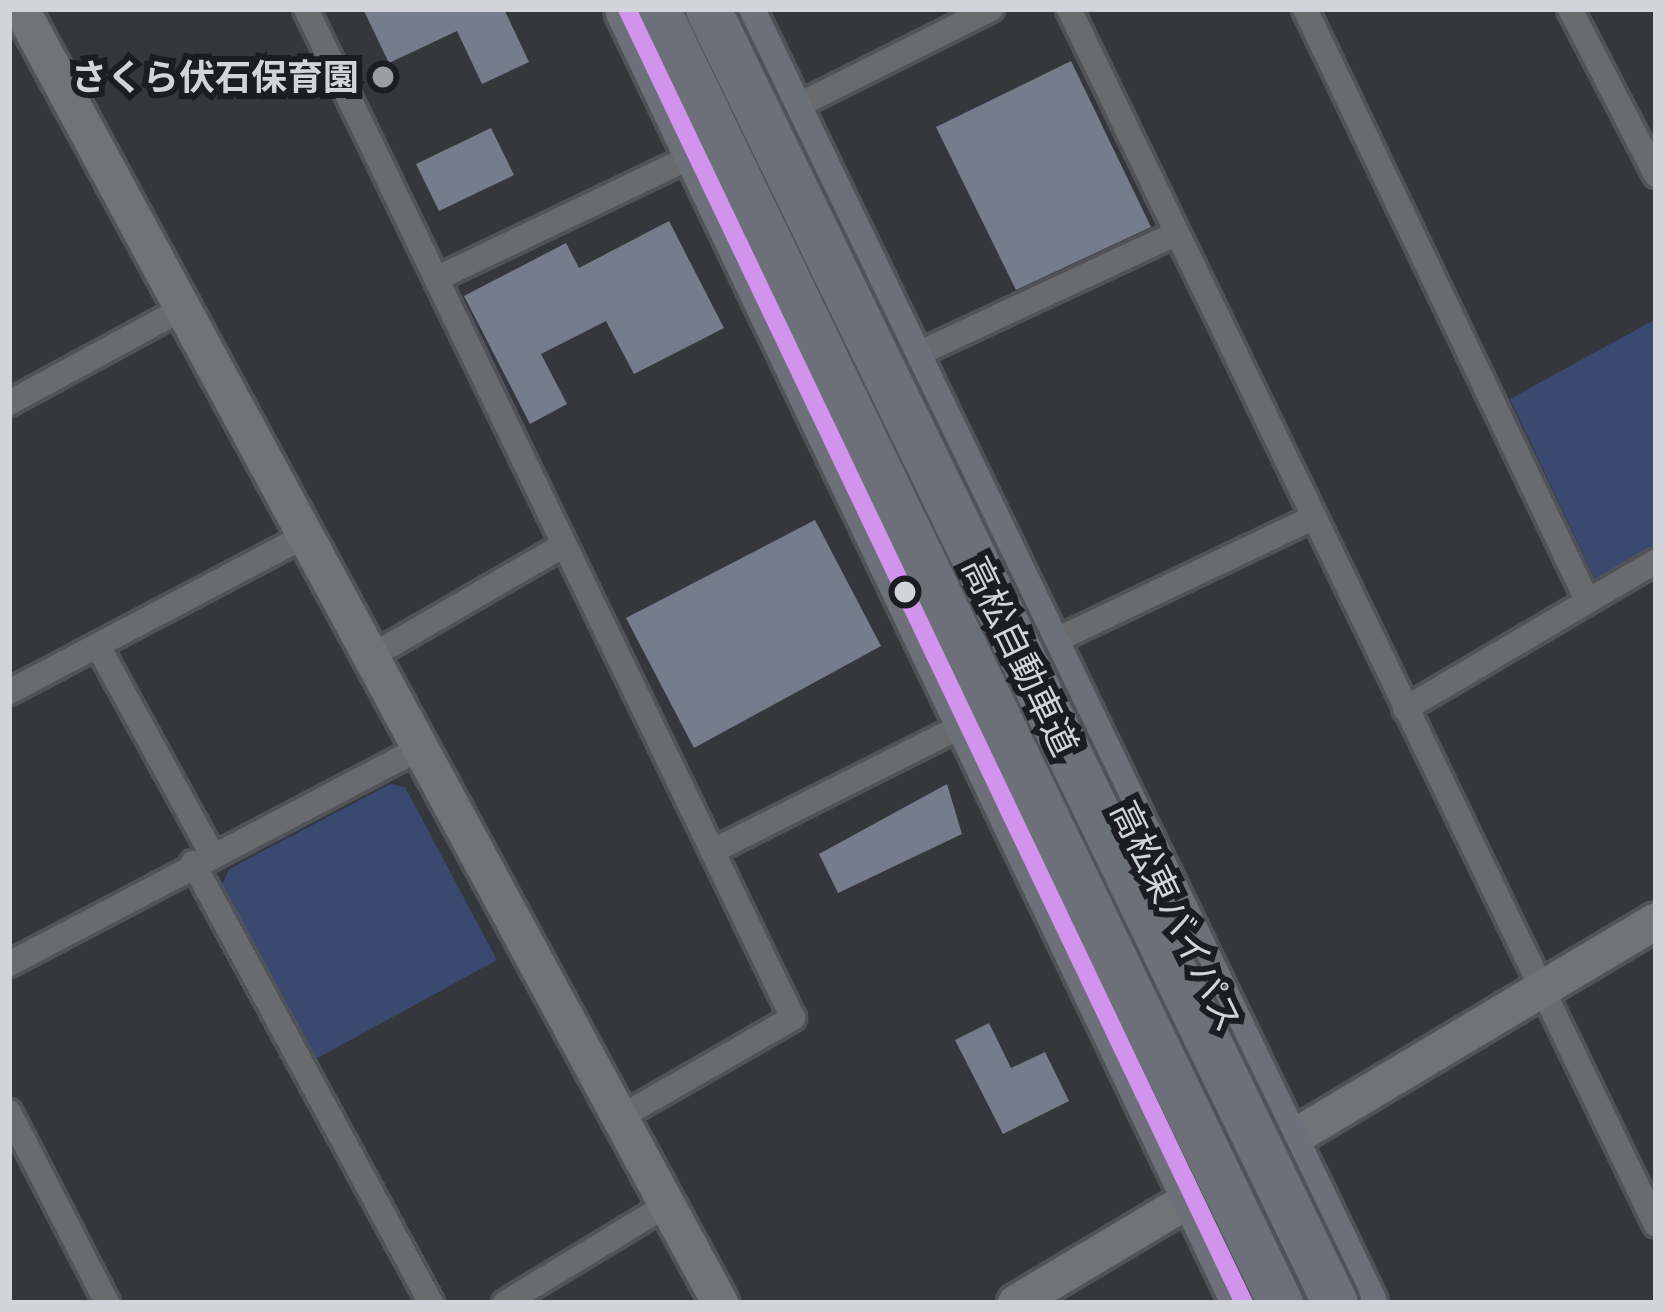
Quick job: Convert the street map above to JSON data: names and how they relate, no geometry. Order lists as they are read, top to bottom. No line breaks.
{"streets":{"highway":["高松自動車道","高松東バイパス"]},"places":["さくら伏石保育園"]}
